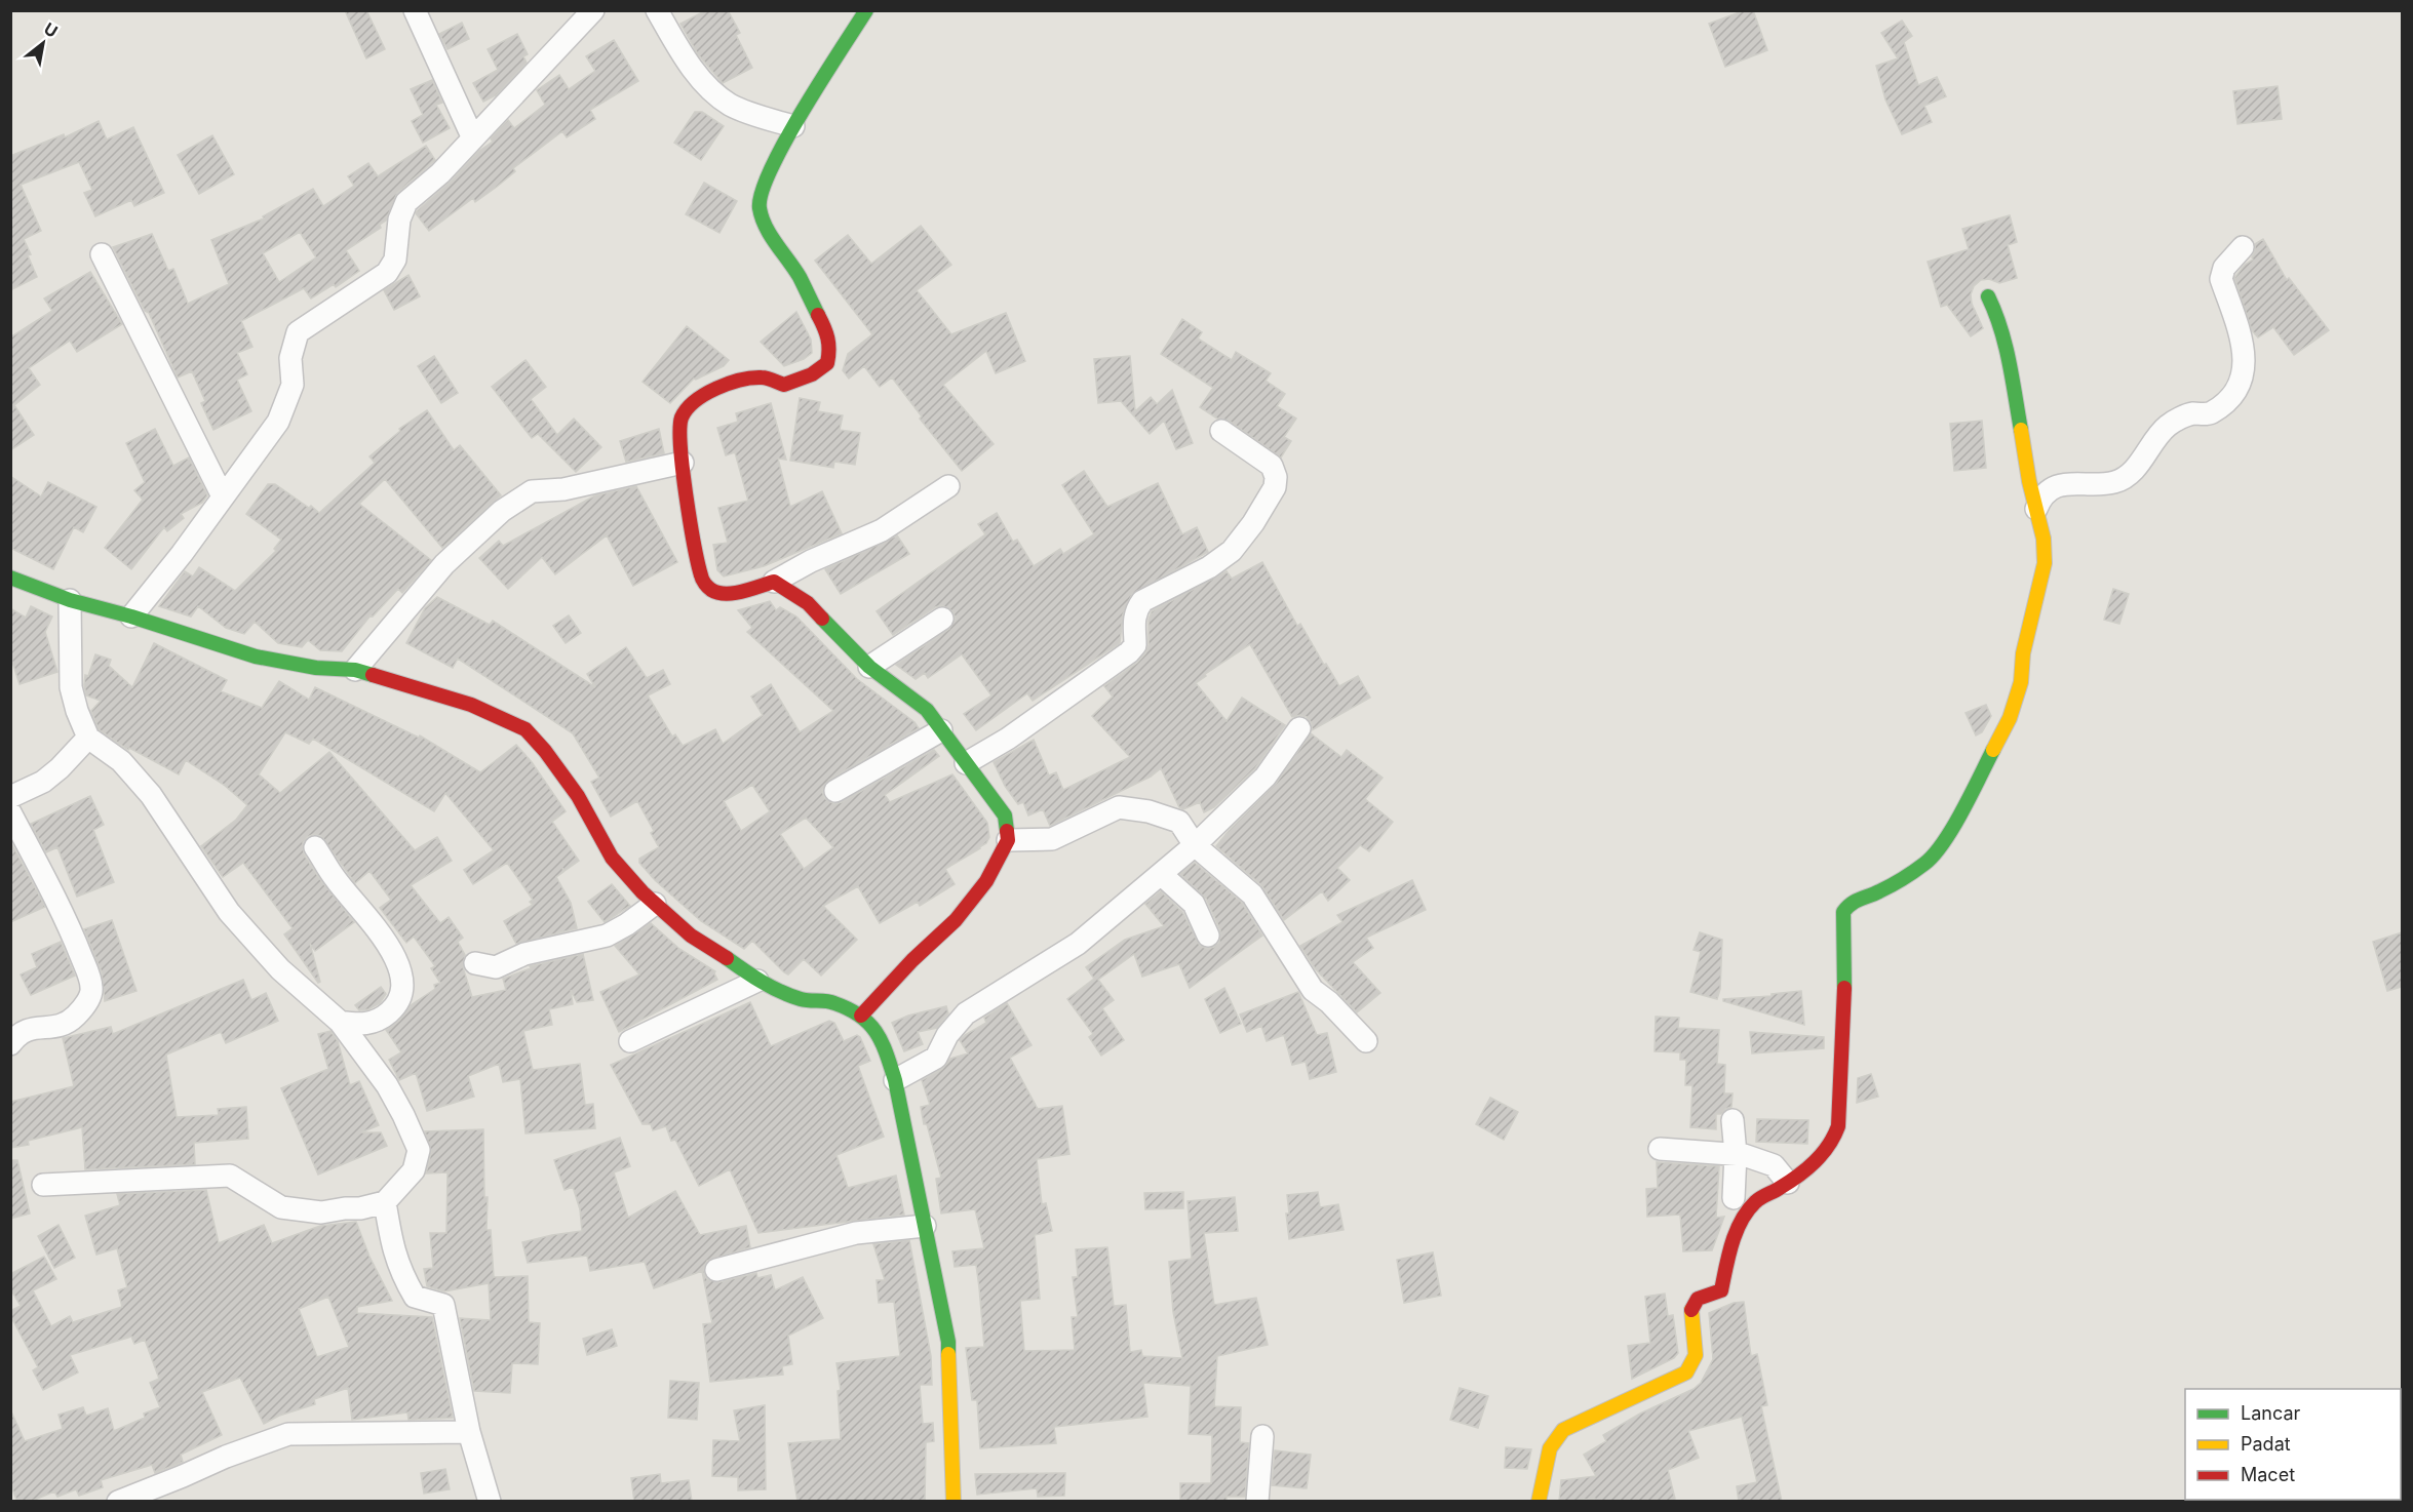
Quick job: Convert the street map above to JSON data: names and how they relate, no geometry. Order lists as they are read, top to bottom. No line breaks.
{"legend":["Lancar","Padat","Macet"],"north":"top right"}
